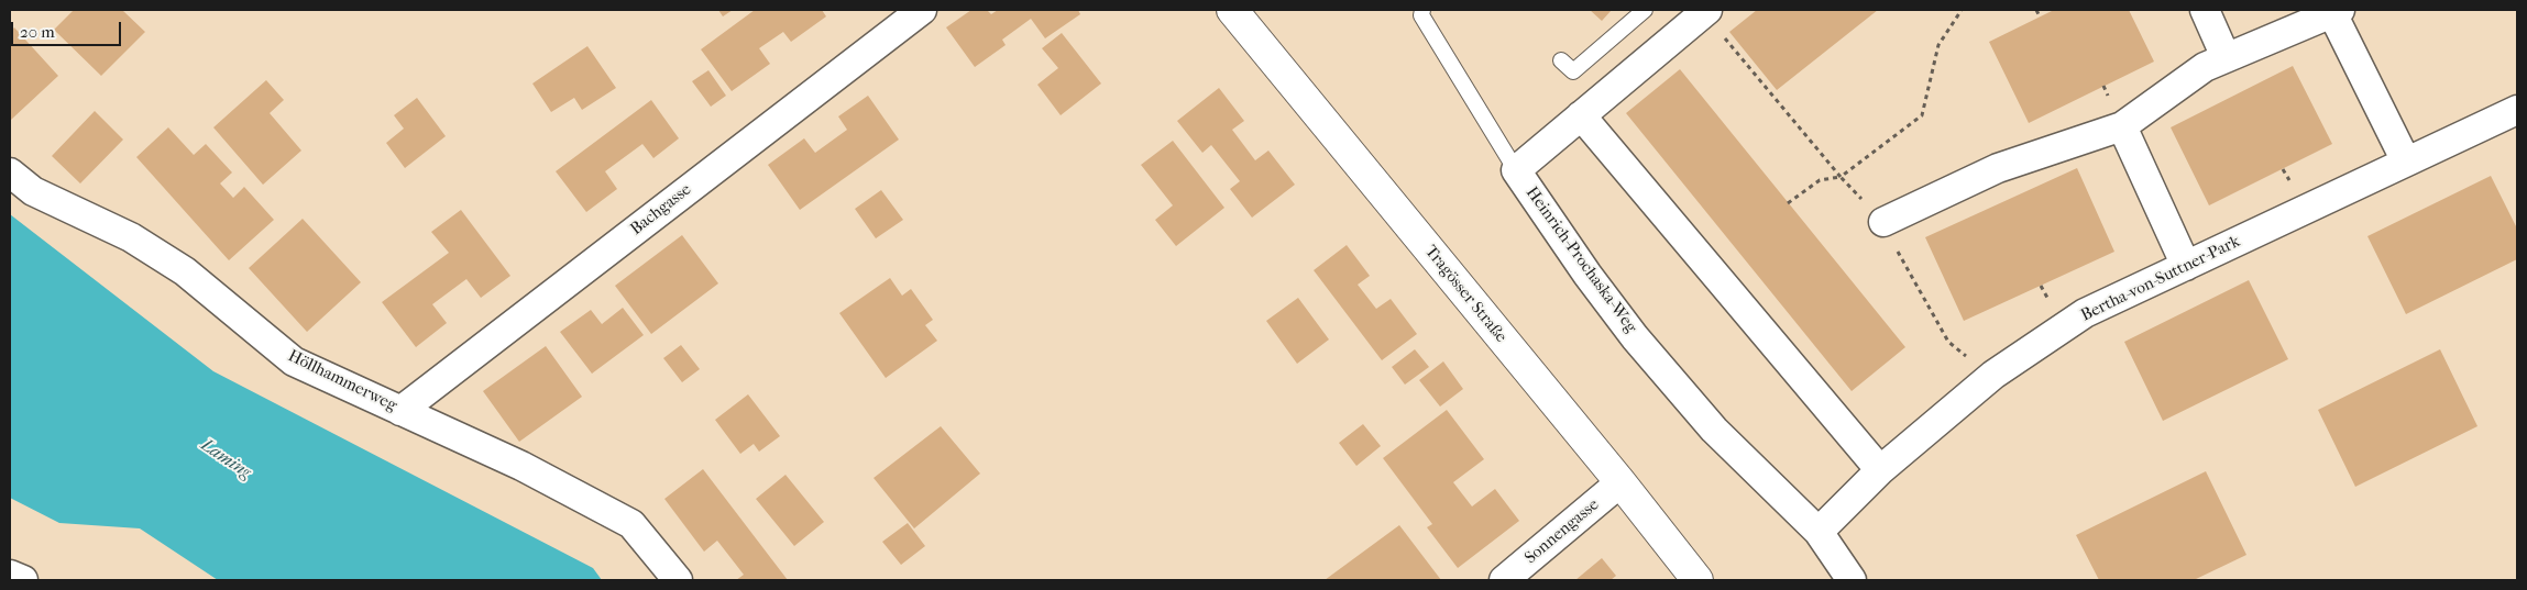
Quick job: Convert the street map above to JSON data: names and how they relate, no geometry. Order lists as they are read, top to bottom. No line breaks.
{"streets":{"main road":["Tragösser Straße"],"street":["Bachgasse","Heinrich-Prochaska-Weg","Bertha-von-Suttner-Park","Höllhammerweg","Sonnengasse"]},"crossings":[["Bachgasse","Höllhammerweg"],["Heinrich-Prochaska-Weg","Bertha-von-Suttner-Park"],["Tragösser Straße","Sonnengasse"]],"water":["Laming"],"scale_bar":"20 m"}
